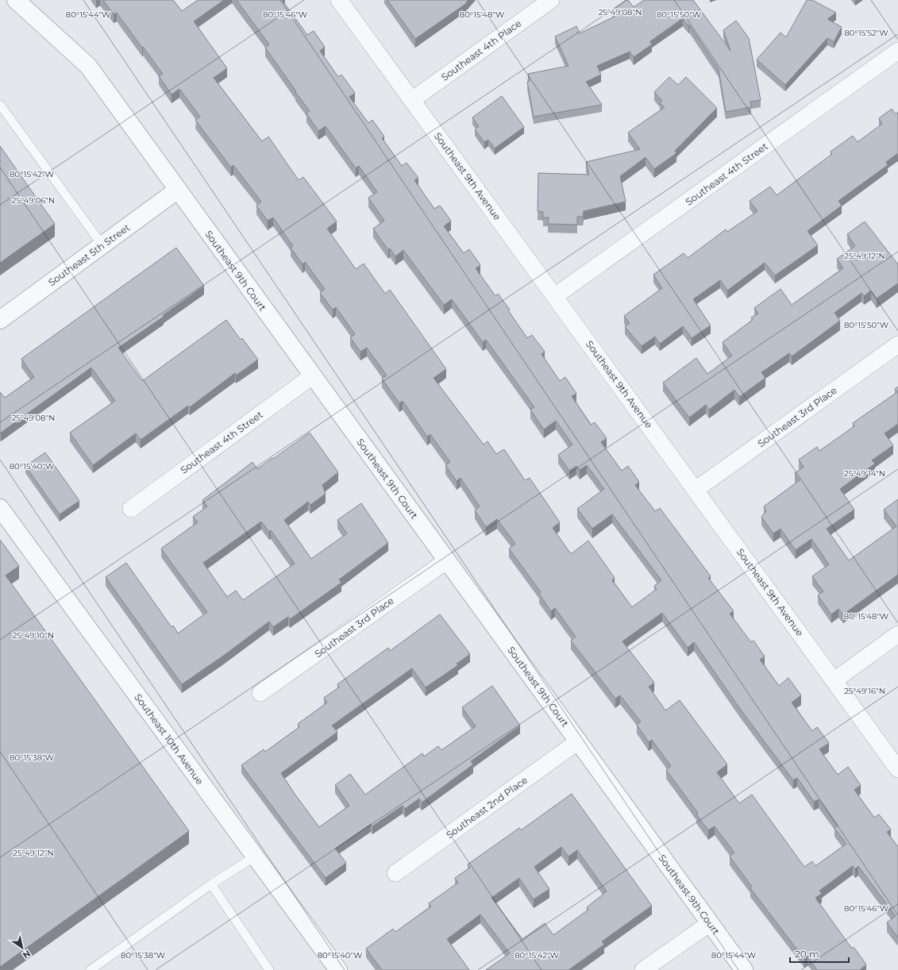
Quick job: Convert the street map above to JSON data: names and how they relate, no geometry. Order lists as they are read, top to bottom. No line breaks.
{"streets":{"street":["Southeast 4th Place","Southeast 4th Street","Southeast 9th Avenue","Southeast 5th Street","Southeast 9th Court","Southeast 3rd Place","Southeast 10th Avenue","Southeast 2nd Place"]},"crossings":[["Southeast 4th Place","Southeast 9th Avenue"],["Southeast 4th Street","Southeast 9th Avenue"],["Southeast 4th Street","Southeast 9th Court"],["Southeast 9th Avenue","Southeast 3rd Place"],["Southeast 5th Street","Southeast 9th Court"],["Southeast 9th Court","Southeast 3rd Place"],["Southeast 9th Court","Southeast 2nd Place"]],"scale_bar":"20 m","north":"bottom right","coordinates":["25°49'08\"N","80°15'44\"W","80°15'46\"W","80°15'48\"W","80°15'50\"W","80°15'52\"W","80°15'42\"W","25°49'06\"N","25°49'12\"N","80°15'40\"W","25°49'14\"N","25°49'10\"N","25°49'16\"N","80°15'38\"W"]}
